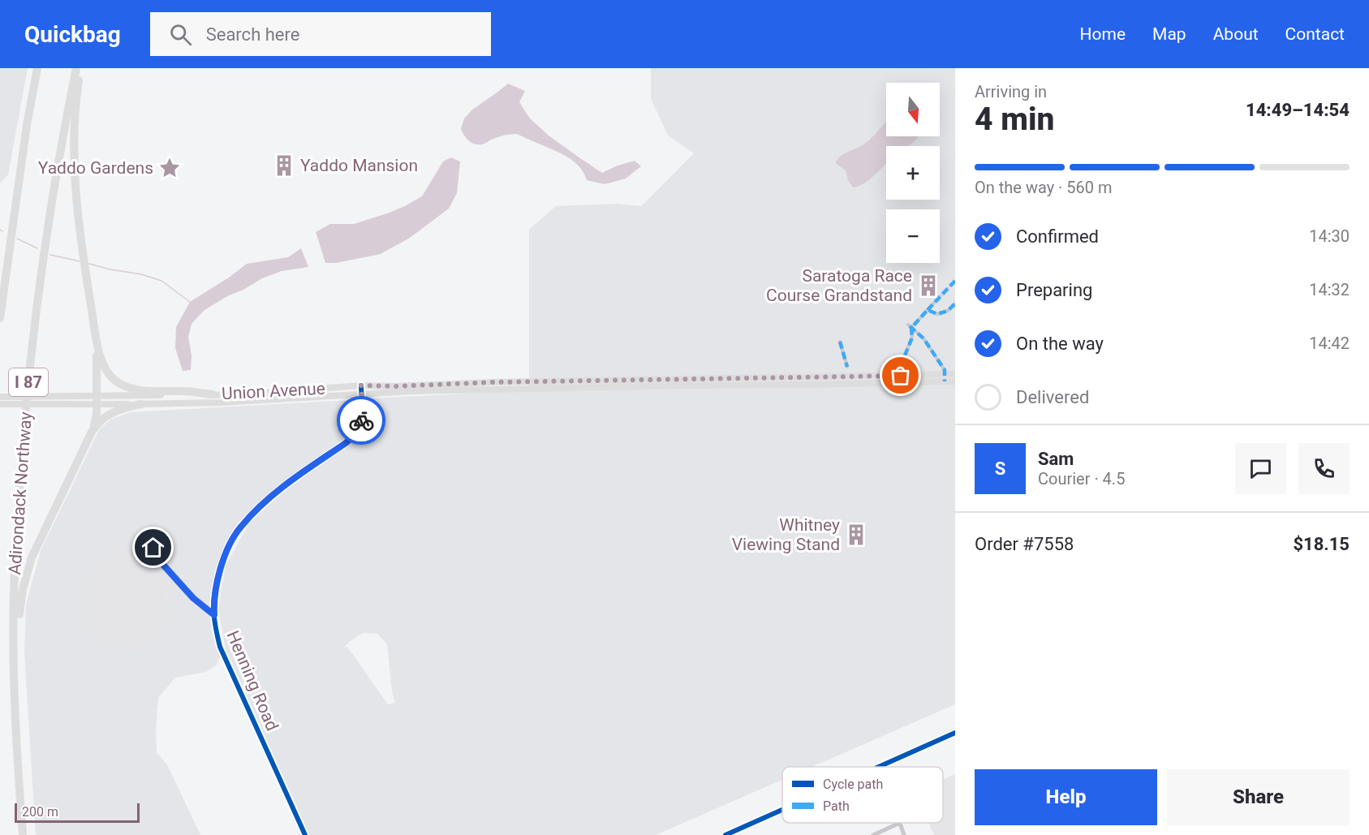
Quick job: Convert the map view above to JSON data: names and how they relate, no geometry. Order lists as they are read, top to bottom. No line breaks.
{"streets":{"highway":["I 87","Adirondack Northway"],"main road":["Union Avenue"],"street":["Henning Road"]},"crossings":[["Union Avenue","Henning Road"]],"places":{"building":["Yaddo Mansion","Saratoga Race Course Grandstand","Whitney Viewing Stand"],"place":["Yaddo Gardens"]},"legend":["Cycle path","Path"],"scale_bar":"200 m","north":"bottom","page":{"header":"Quickbag","search":"Search here","nav":["Home","Map","About","Contact"],"heading":["4 min","Arriving in","14:49–14:54"],"panel":["Sam","Courier · 4.5","Order #7558","$18.15"],"map_buttons":["+","−"],"bar":"On the way · 560 m","list":[["Confirmed","14:30"],["Preparing","14:32"],["On the way","14:42"],"Delivered"],"round":"S","buttons":["Help","Share"],"scale":"200 m"}}
